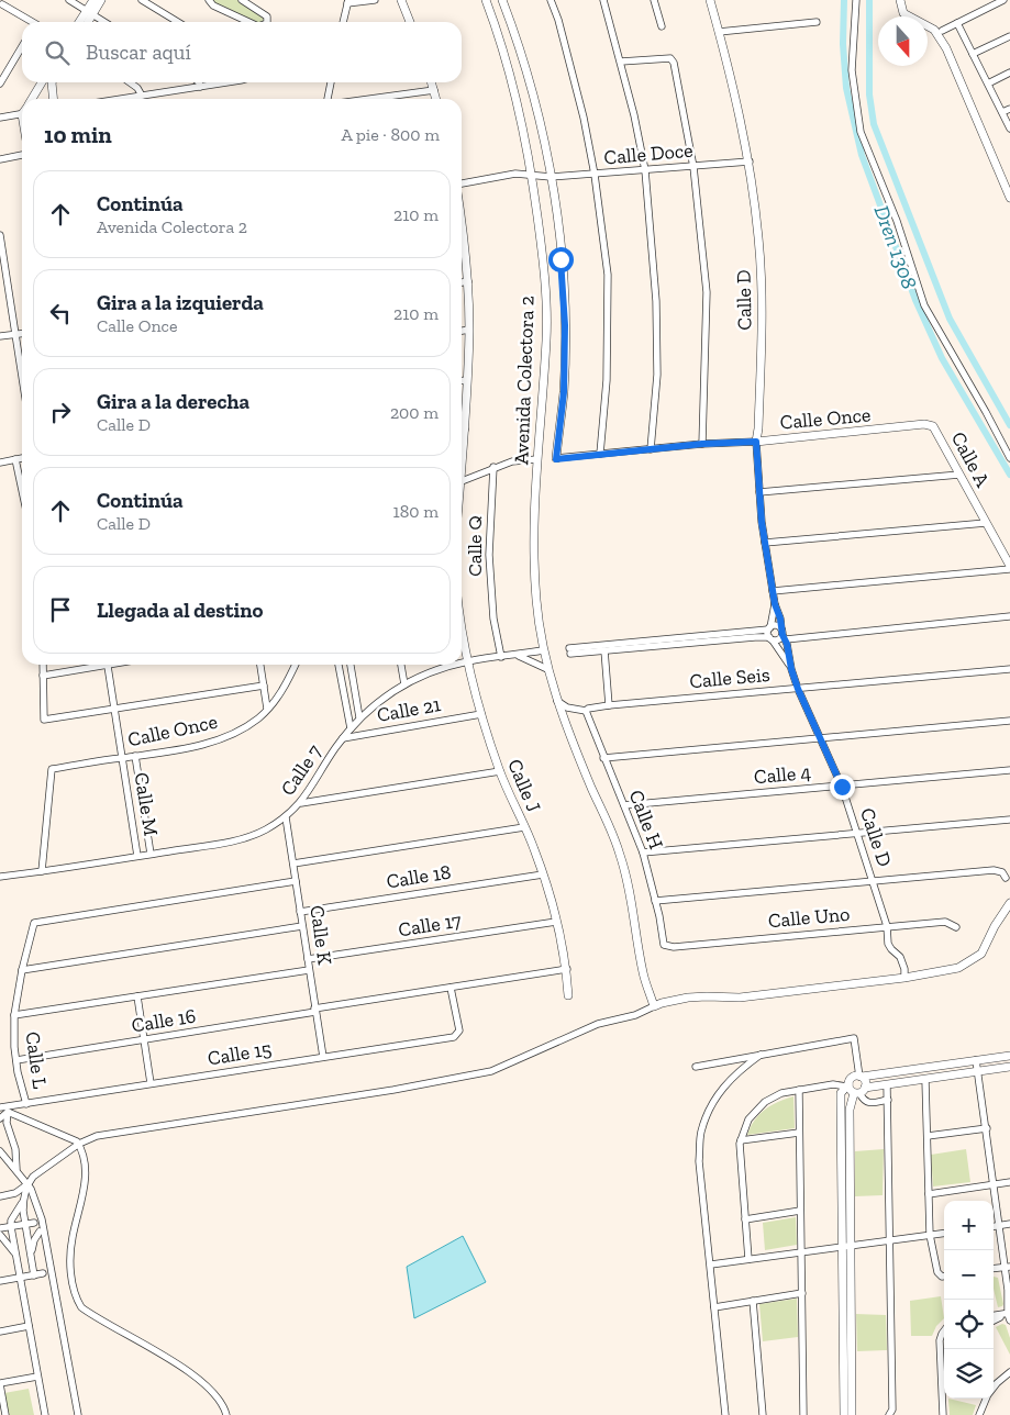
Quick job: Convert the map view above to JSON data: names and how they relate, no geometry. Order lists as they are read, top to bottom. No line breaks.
{"streets":{"street":["Calle Doce","Calle D","Avenida Colectora 2","Calle Once","Calle A","Calle Q","Calle Seis","Calle 21","Calle 7","Calle 4","Calle J","Calle M","Calle H","Calle 18","Calle Uno","Calle 17","Calle K","Calle 16","Calle 15","Calle L"]},"crossings":[["Calle Doce","Calle D"],["Calle Doce","Avenida Colectora 2"],["Calle D","Calle Once"],["Calle D","Calle Seis"],["Calle D","Calle 4"],["Calle D","Calle Uno"],["Avenida Colectora 2","Calle Once"],["Avenida Colectora 2","Calle 7"],["Calle Once","Calle A"],["Calle Once","Calle 7"],["Calle Once","Calle M"],["Calle Q","Calle 7"],["Calle Seis","Calle H"],["Calle 21","Calle 7"],["Calle 21","Calle J"],["Calle 7","Calle J"],["Calle 7","Calle M"],["Calle 7","Calle K"],["Calle 4","Calle H"],["Calle J","Calle 18"],["Calle J","Calle 17"],["Calle J","Calle 16"],["Calle H","Calle Uno"],["Calle 18","Calle K"],["Calle 17","Calle K"],["Calle K","Calle 16"],["Calle K","Calle 15"],["Calle K","Calle L"],["Calle 16","Calle 15"],["Calle 16","Calle L"],["Calle 15","Calle L"]],"water":["Dren 1308"],"north":"bottom","page":{"search":"Buscar aquí","heading":["10 min","A pie · 800 m"],"list":[["Continúa","Avenida Colectora 2","210 m"],["Gira a la izquierda","Calle Once","210 m"],["Gira a la derecha","Calle D","200 m"],["Continúa","Calle D","180 m"],"Llegada al destino"],"map_buttons":["+","−"]}}
